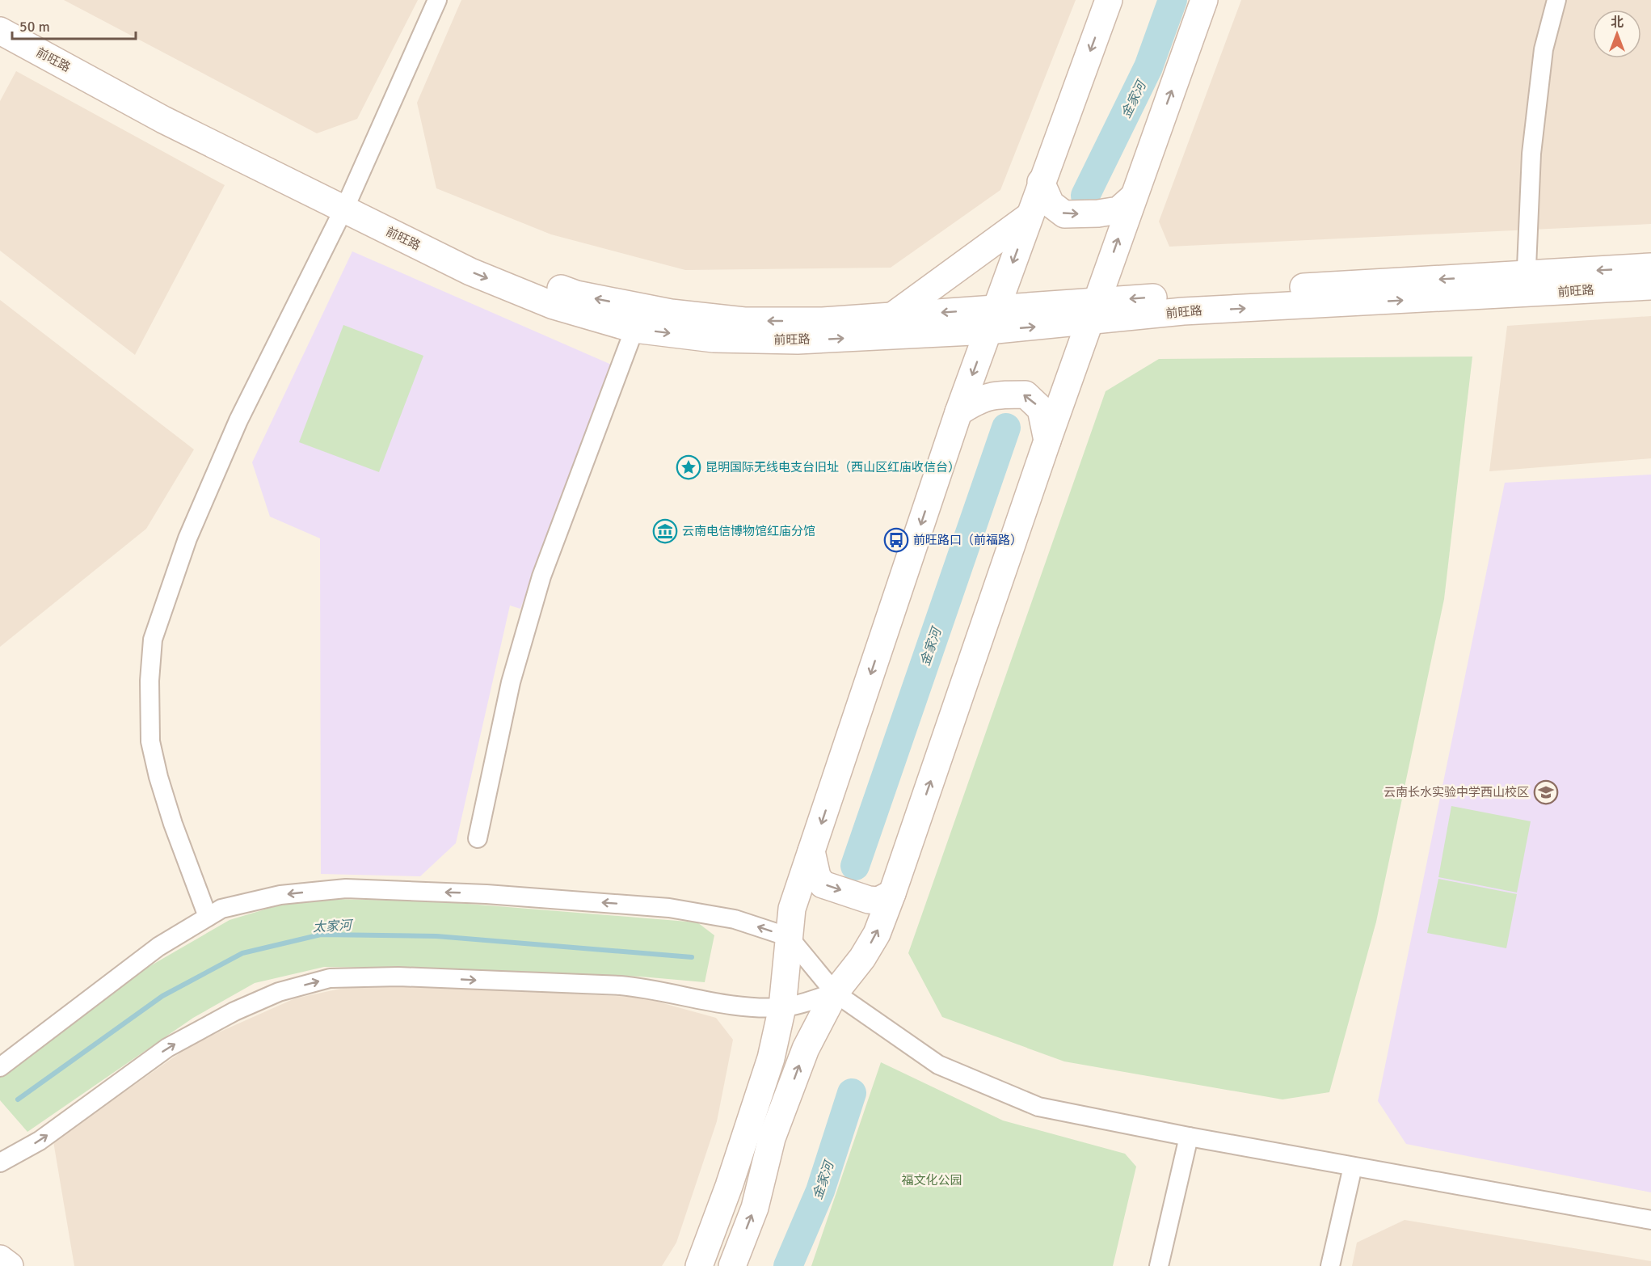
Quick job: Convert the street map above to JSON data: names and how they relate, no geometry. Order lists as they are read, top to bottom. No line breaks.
{"streets":{"street":["前旺路"]},"water":["金家河","太家河"],"parks":["福文化公园"],"places":{"place":["昆明国际无线电支台旧址（西山区红庙收信台）"],"museum":["云南电信博物馆红庙分馆"],"bus stop":["前旺路口（前福路）"],"school or university":["云南长水实验中学西山校区"]},"scale_bar":"50 m","north":"top"}
